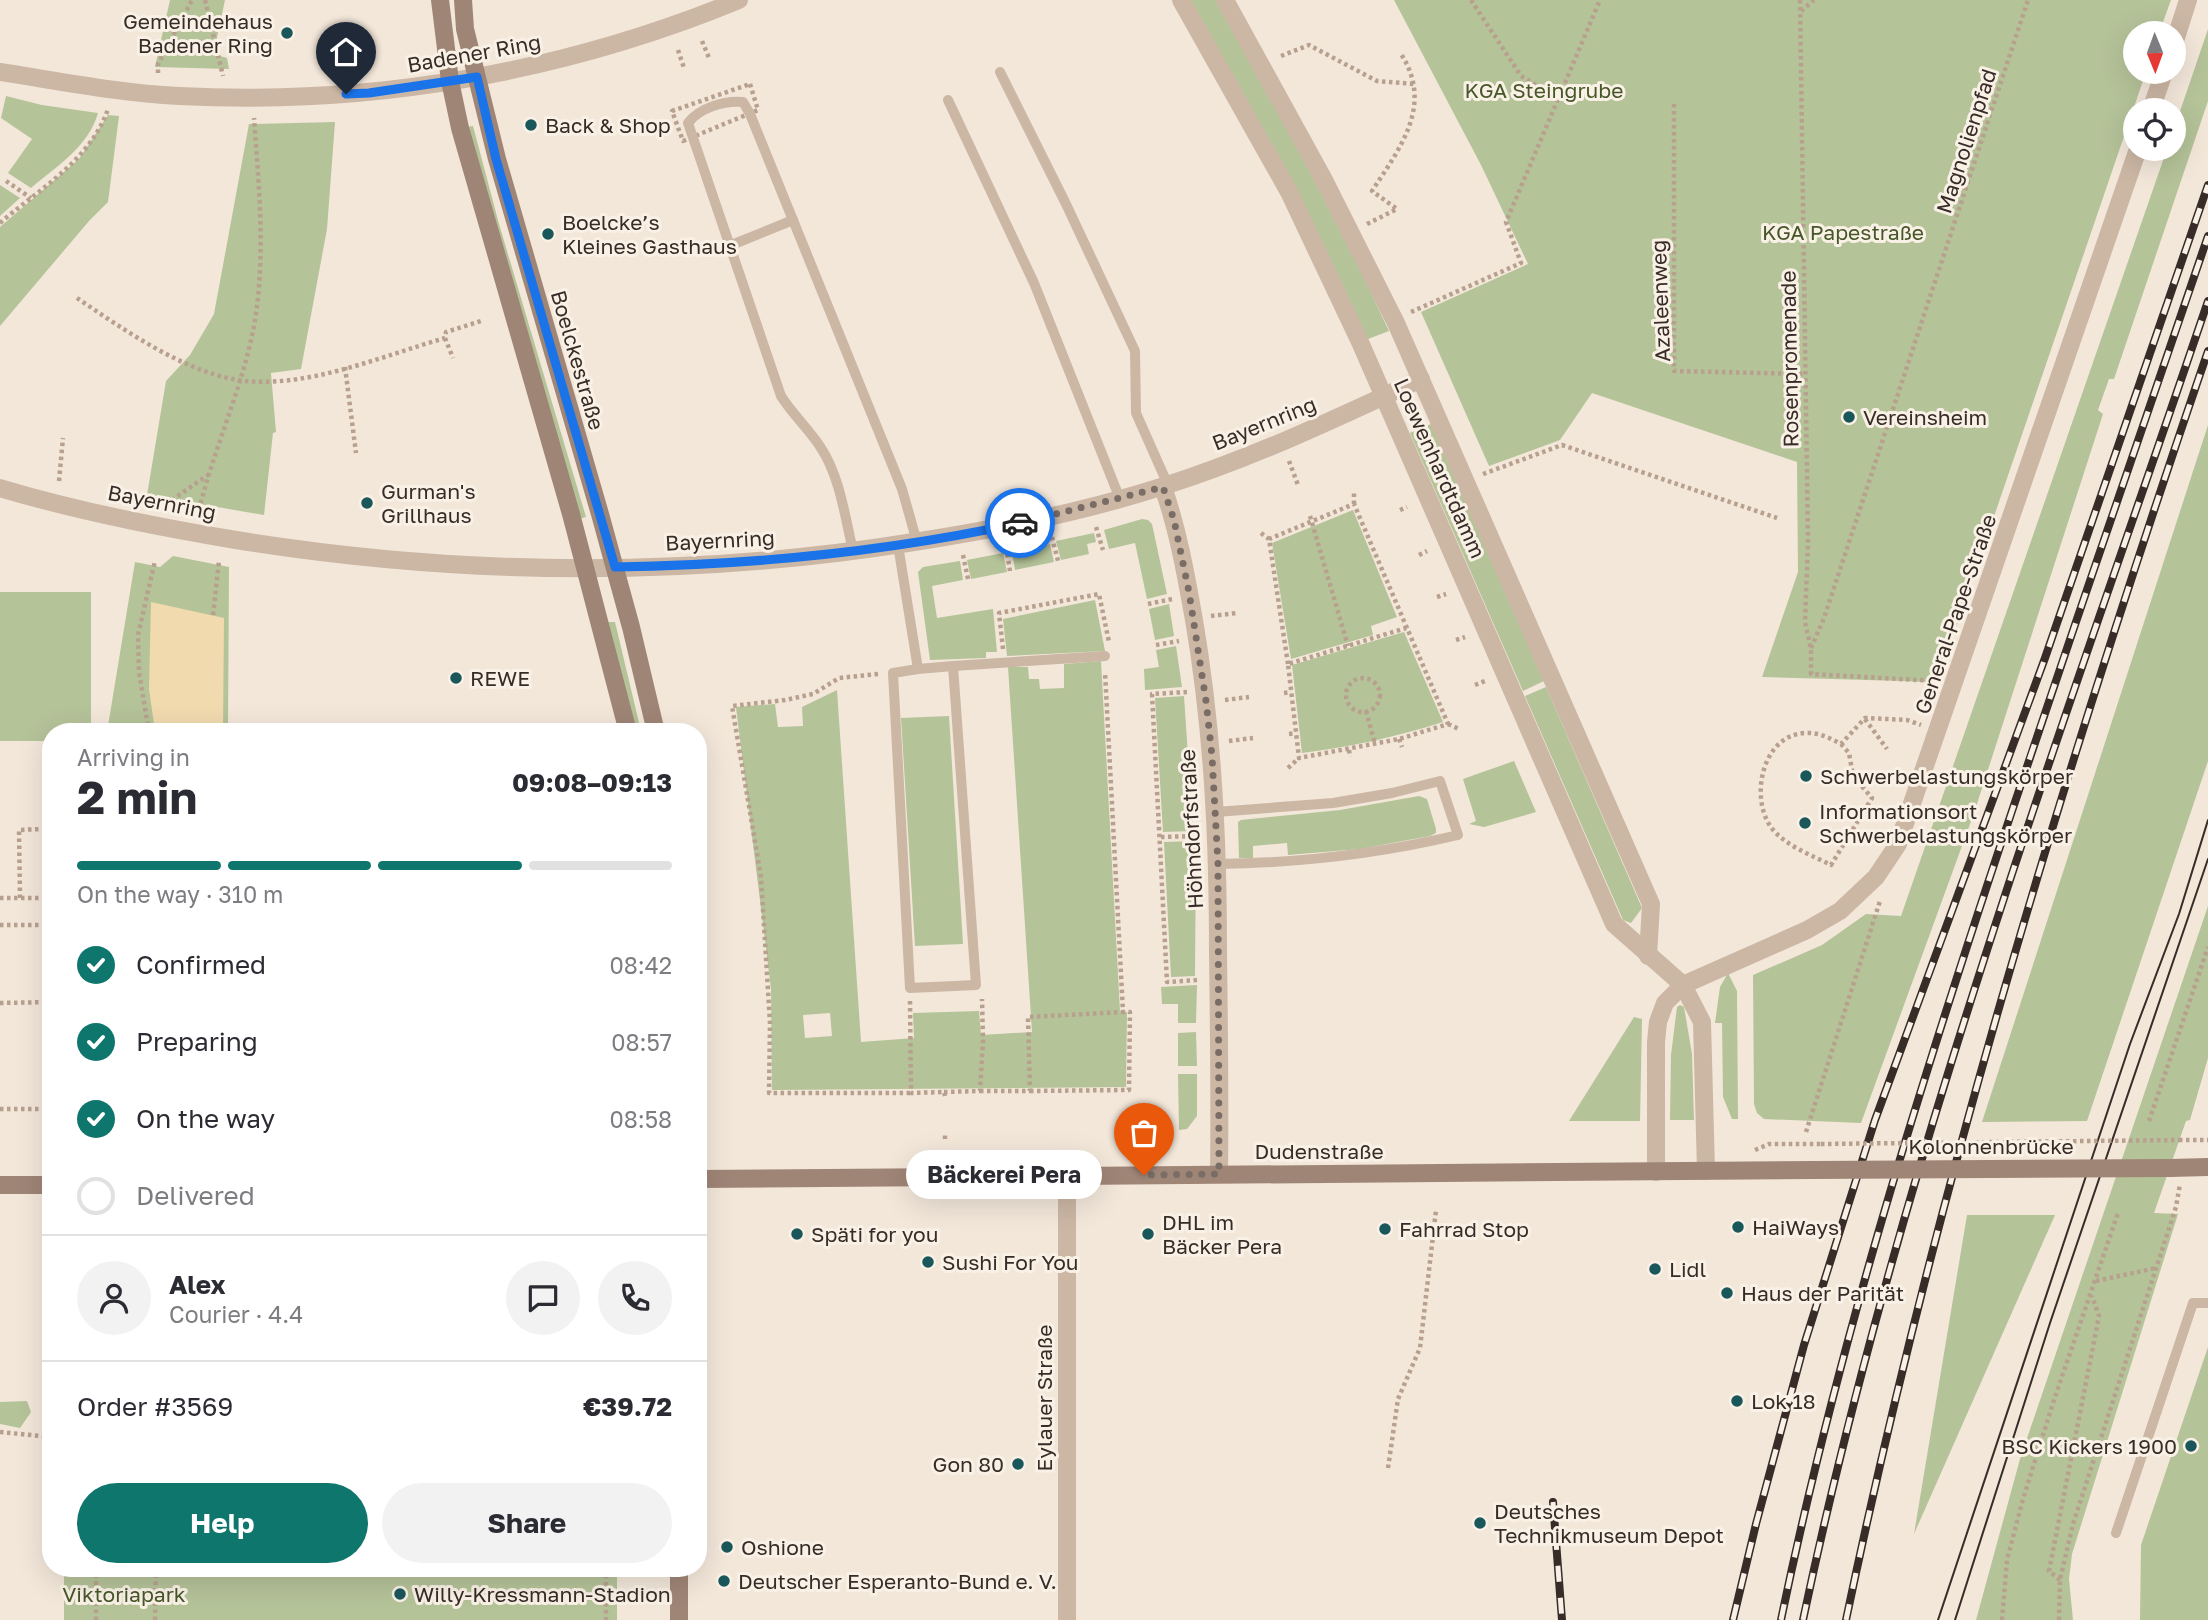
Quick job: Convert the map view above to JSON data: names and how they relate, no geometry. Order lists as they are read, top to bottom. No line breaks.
{"streets":{"main road":["Boelckestraße","Kolonnenbrücke","Dudenstraße"],"street":["Badener Ring","Bayernring","Loewenhardtdamm","General-Pape-Straße","Höhndorfstraße","Eylauer Straße"],"path":["Magnolienpfad","Azaleenweg","Rosenpromenade"]},"crossings":[["Badener Ring","Boelckestraße"],["Magnolienpfad","Rosenpromenade"],["Azaleenweg","Rosenpromenade"],["Boelckestraße","Bayernring"],["Bayernring","Loewenhardtdamm"],["Bayernring","Höhndorfstraße"],["Loewenhardtdamm","General-Pape-Straße"],["Loewenhardtdamm","Dudenstraße"],["Höhndorfstraße","Dudenstraße"],["Kolonnenbrücke","Dudenstraße"],["Dudenstraße","Eylauer Straße"]],"parks":["KGA Steingrube","KGA Papestraße","Viktoriapark"],"places":["Gemeindehaus Badener Ring","Back & Shop","Boelcke’s Kleines Gasthaus","Vereinsheim","Gurman's Grillhaus","REWE","Schwerbelastungskörper","Informationsort Schwerbelastungskörper","Bäckerei Pera","HaiWays","Fahrrad Stop","Späti for you","DHL im Bäcker Pera","Sushi For You","Lidl","Haus der Parität","Lok 18","BSC Kickers 1900","Gon 80","Deutsches Technikmuseum Depot","Oshione","Deutscher Esperanto-Bund e. V.","Willy-Kressmann-Stadion"],"north":"bottom","page":{"heading":["2 min","Arriving in","09:08–09:13"],"panel":["Alex","Courier · 4.4","Order #3569","€39.72"],"bar":"On the way · 310 m","list":[["Confirmed","08:42"],["Preparing","08:57"],["On the way","08:58"],"Delivered"],"bubble":"Bäckerei Pera","buttons":["Help","Share"]}}
